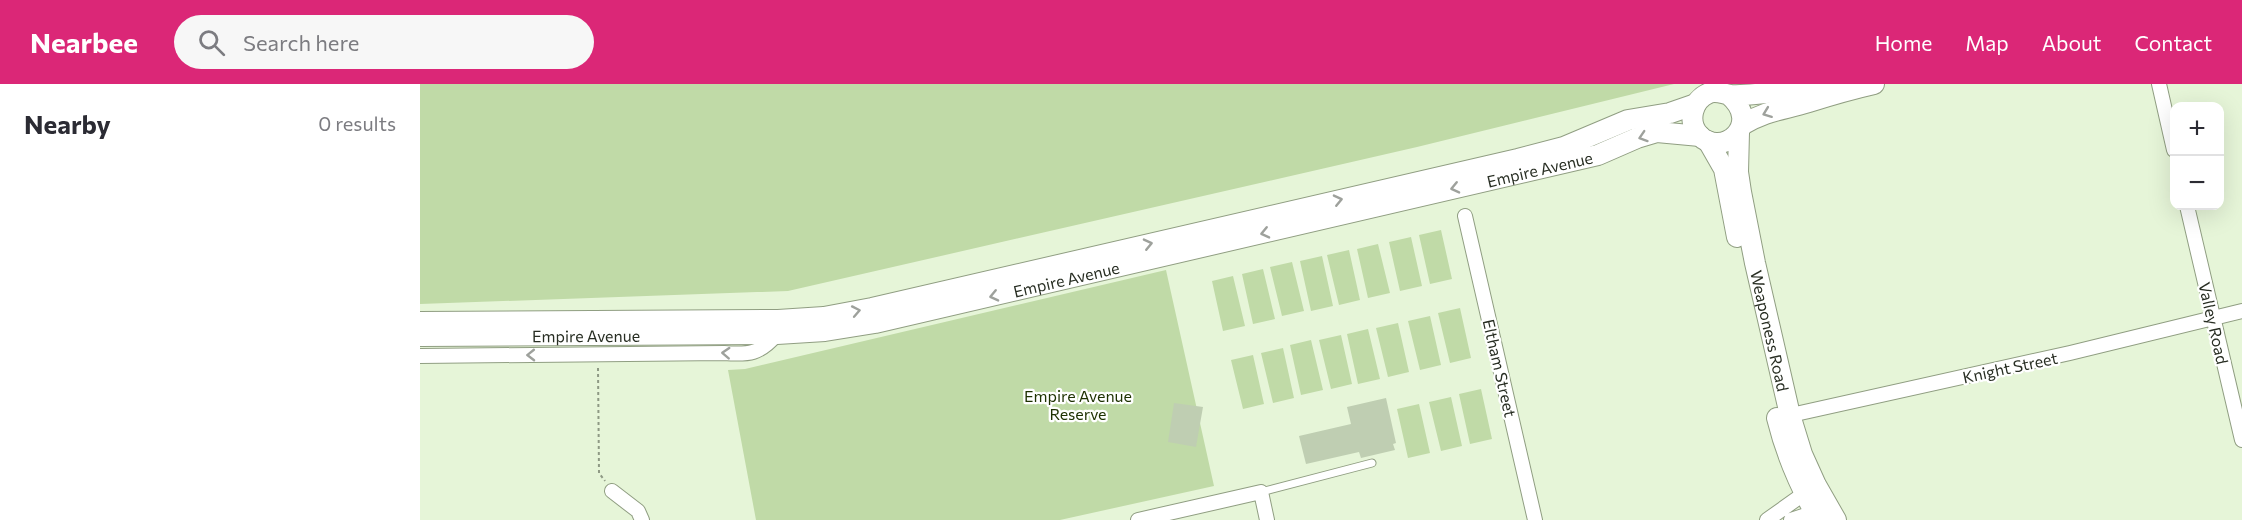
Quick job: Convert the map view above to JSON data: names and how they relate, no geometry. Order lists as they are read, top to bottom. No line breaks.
{"streets":{"main road":["Empire Avenue","Weaponess Road"],"street":["Valley Road","Knight Street","Eltham Street"]},"crossings":[["Empire Avenue","Weaponess Road"],["Valley Road","Knight Street"],["Weaponess Road","Knight Street"]],"parks":["Empire Avenue Reserve"],"page":{"header":"Nearbee","search":"Search here","nav":["Home","Map","About","Contact"],"heading":["Nearby","0 results"],"map_buttons":["+","−"]}}
